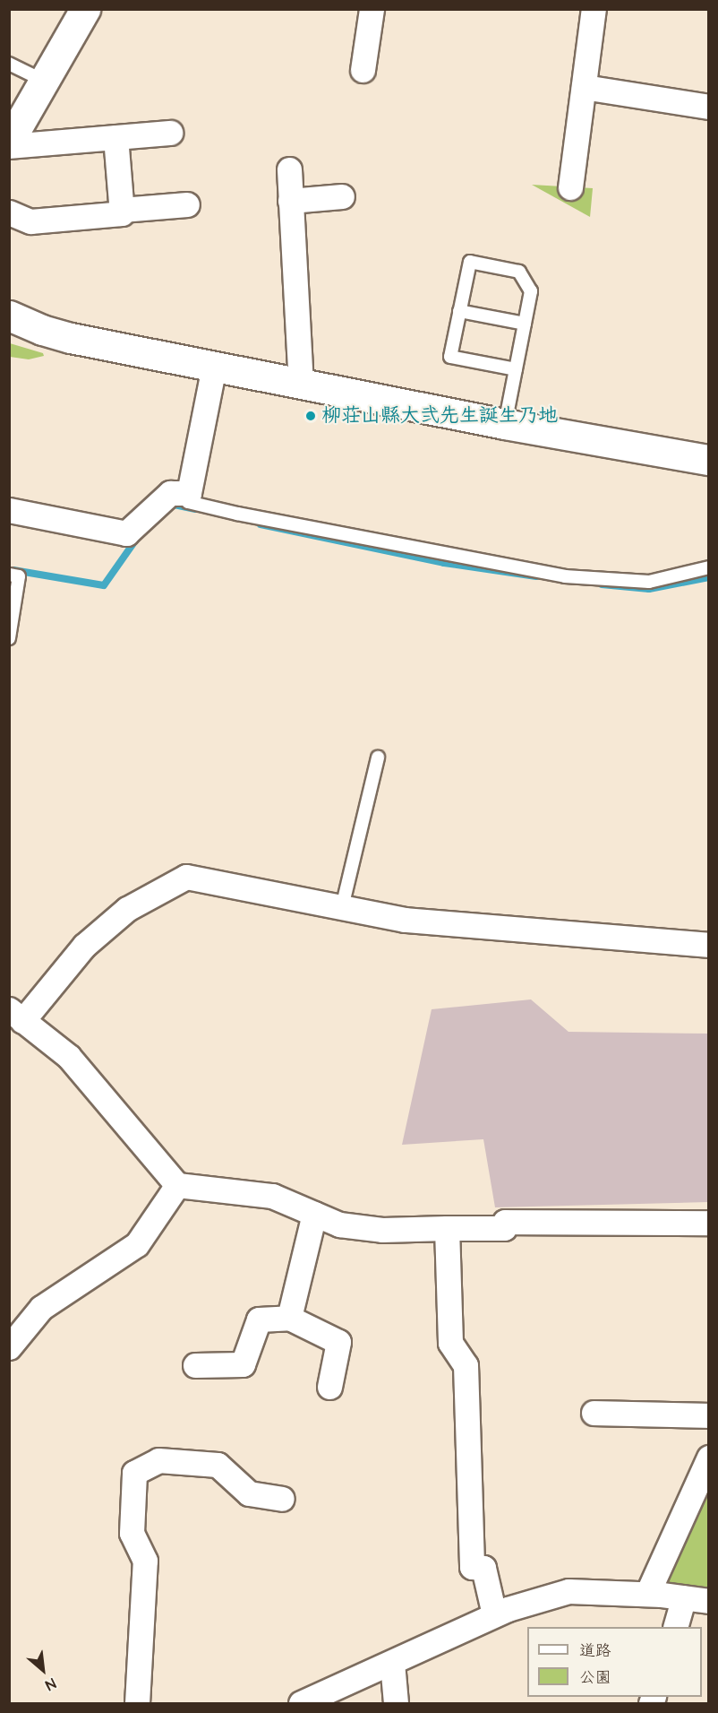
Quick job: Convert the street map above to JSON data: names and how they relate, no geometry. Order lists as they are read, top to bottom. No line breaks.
{"places":["柳荘山縣大弐先生誕生乃地"],"legend":["道路","公園"],"north":"bottom right"}
